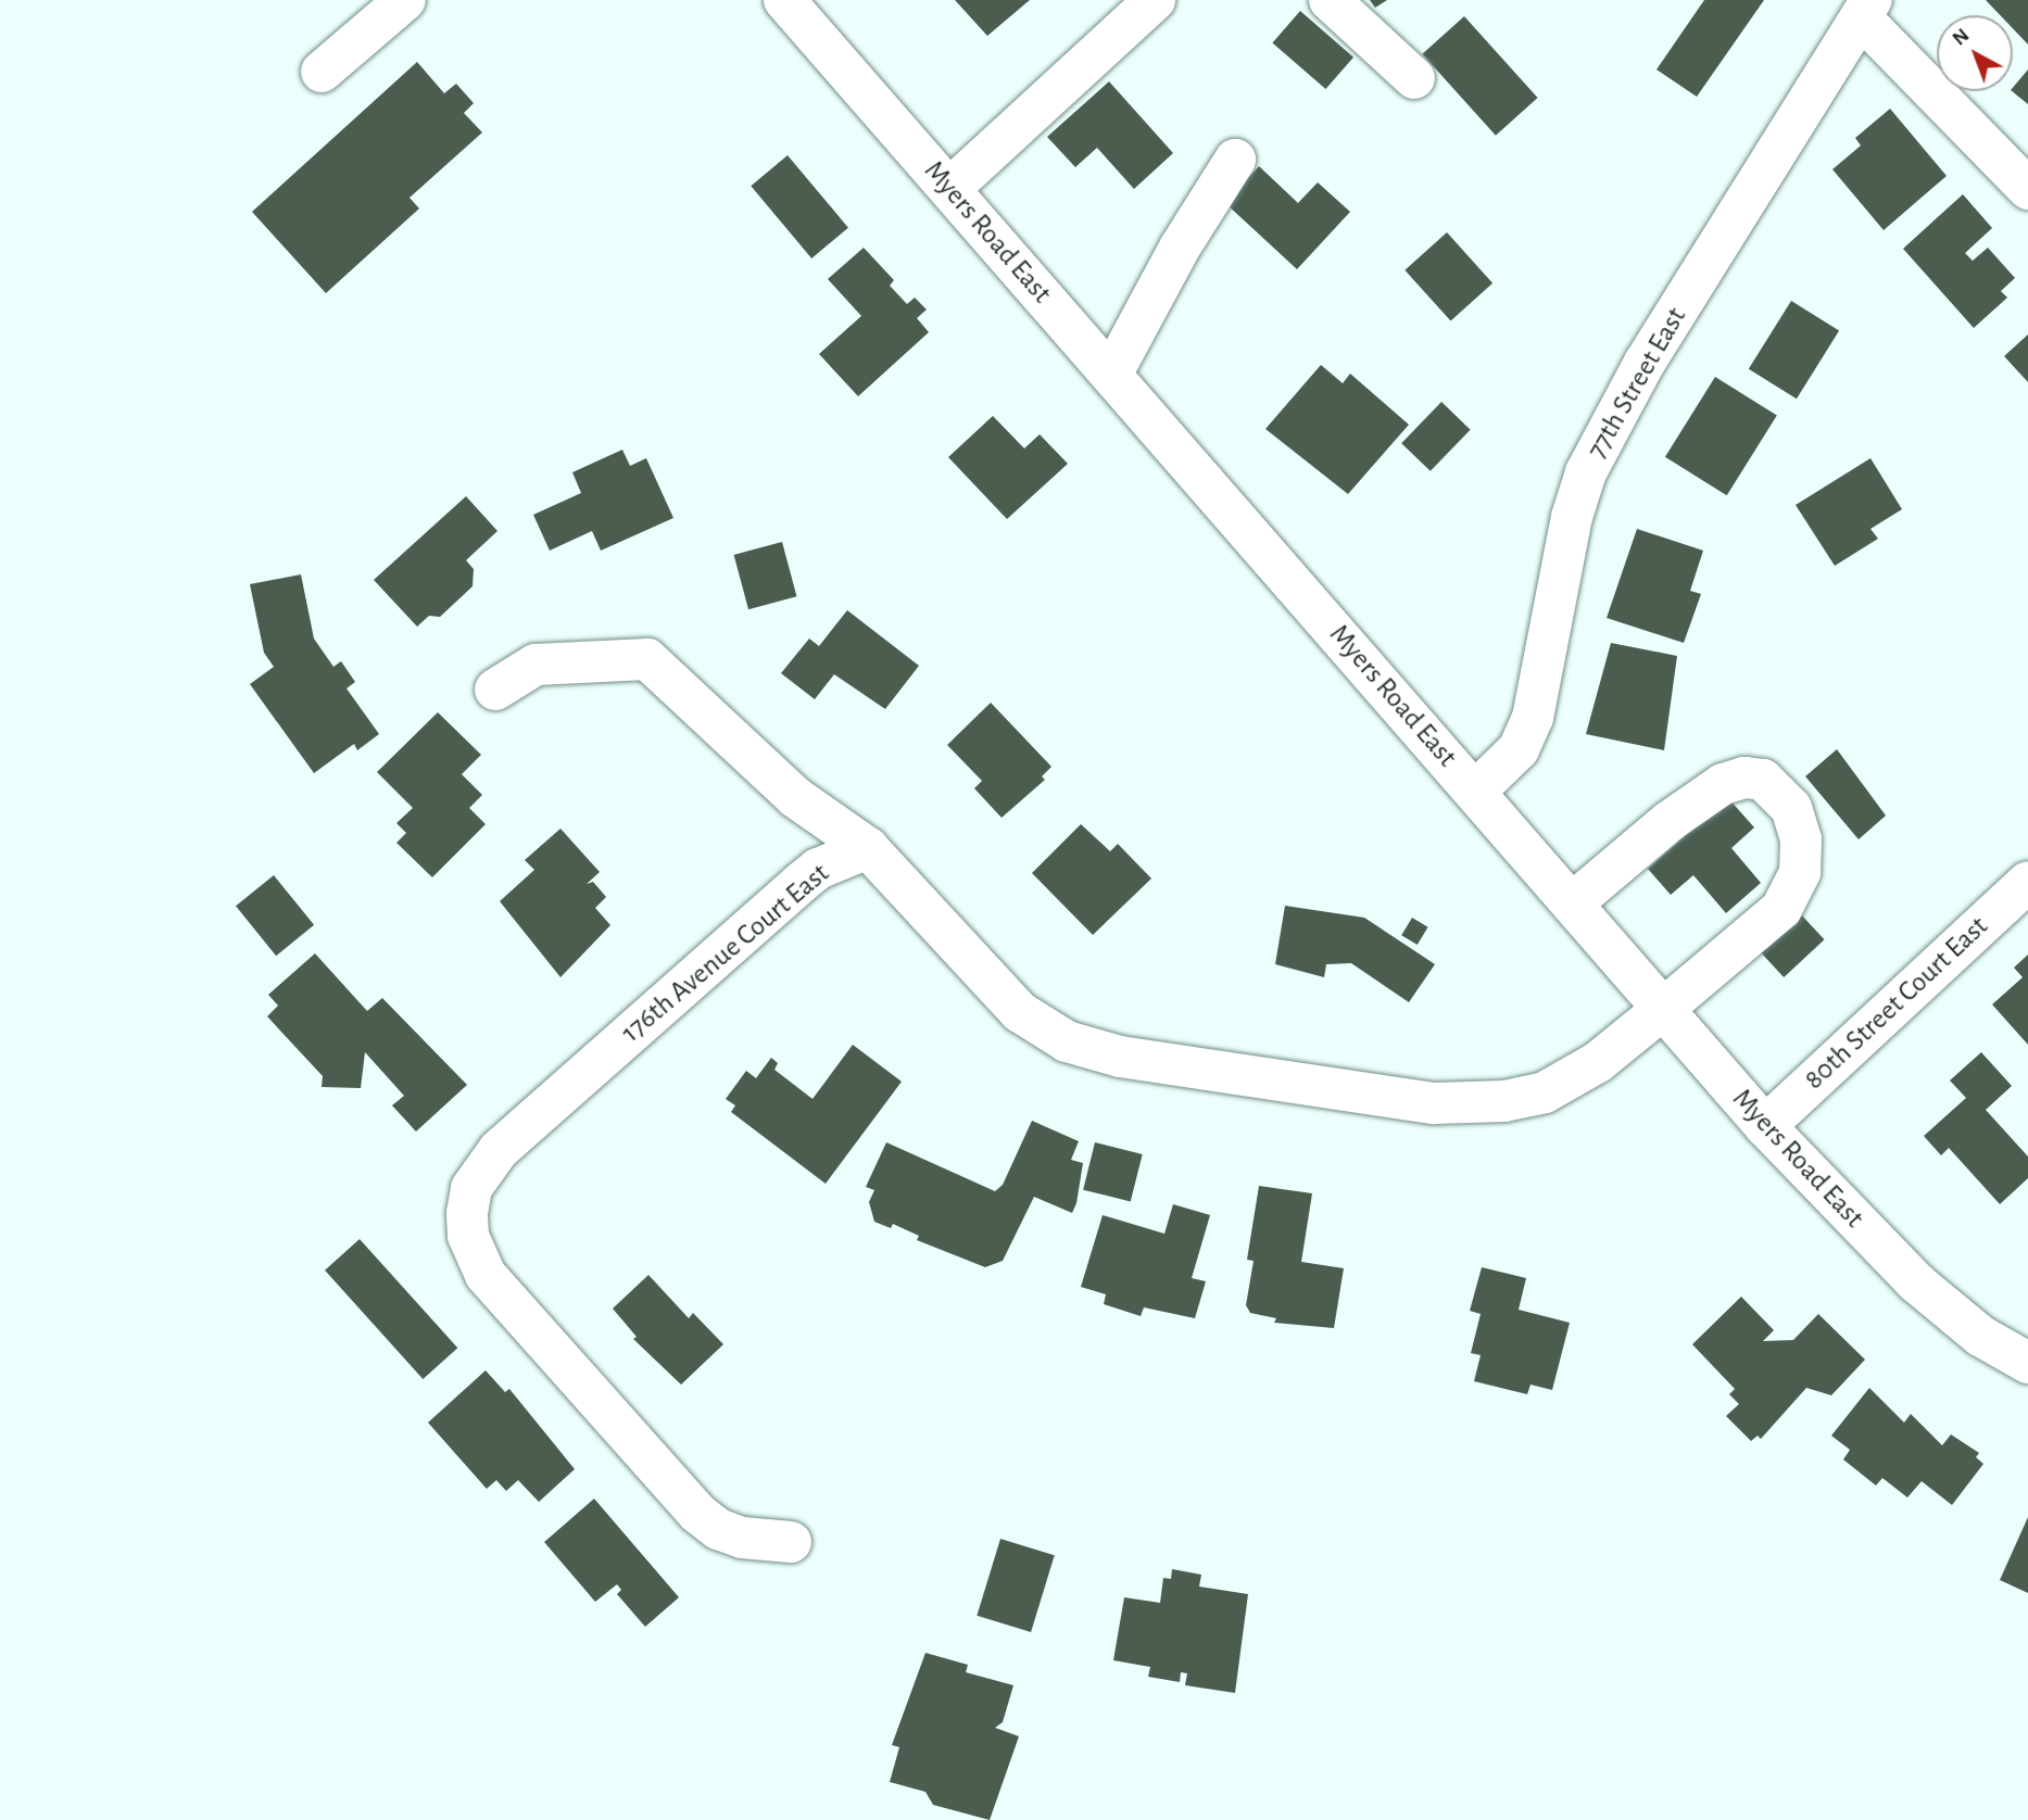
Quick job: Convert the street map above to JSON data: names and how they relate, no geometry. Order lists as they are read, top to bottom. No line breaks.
{"streets":{"street":["Myers Road East","77th Street East","176th Avenue Court East","80th Street Court East"]},"crossings":[["Myers Road East","77th Street East"],["Myers Road East","80th Street Court East"]],"north":"top left"}
